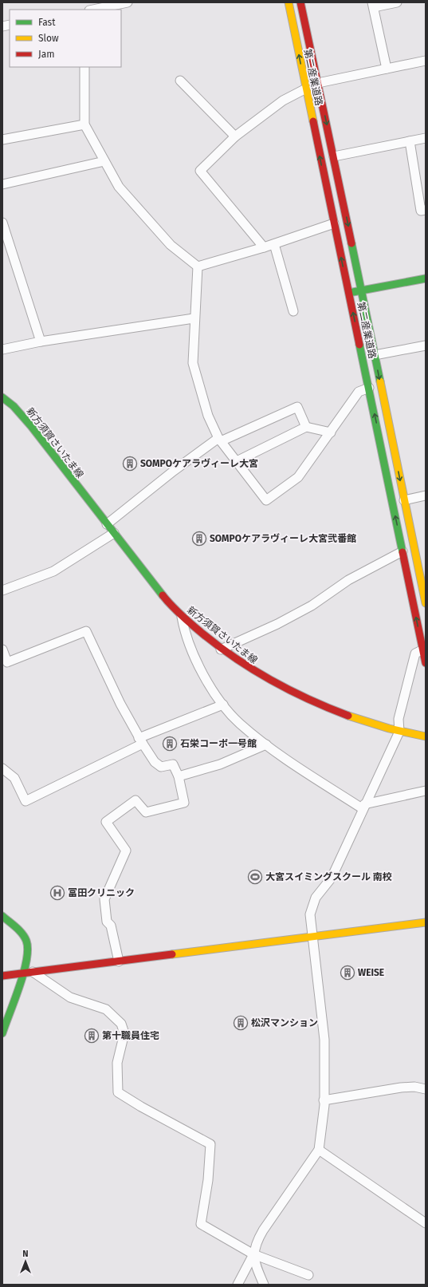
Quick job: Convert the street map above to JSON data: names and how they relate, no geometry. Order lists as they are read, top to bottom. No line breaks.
{"streets":{"main road":["第二産業道路","新方須賀さいたま線"]},"places":{"building":["SOMPOケアラヴィーレ大宮","SOMPOケアラヴィーレ大宮弐番館","石栄コーポ一号館","WEISE","松沢マンション","第十職員住宅"],"sports":["大宮スイミングスクール 南校"],"hospital":["冨田クリニック"]},"legend":["Fast","Slow","Jam"],"north":"top"}
